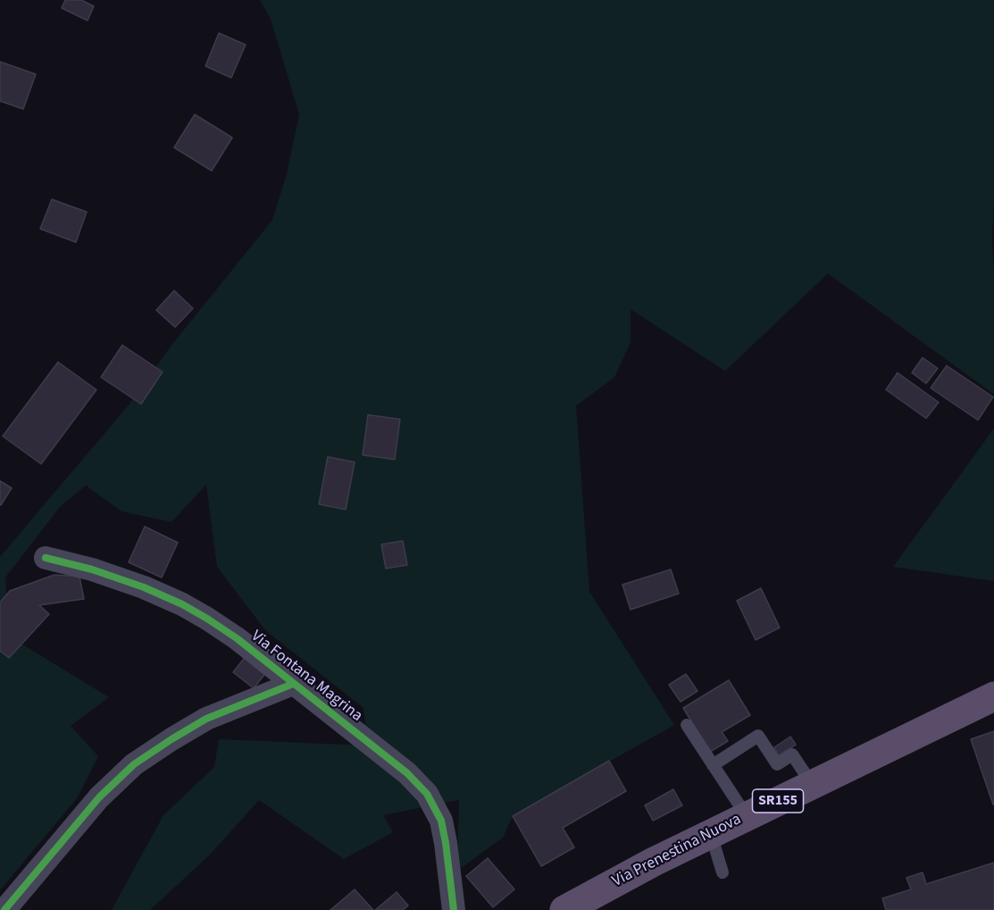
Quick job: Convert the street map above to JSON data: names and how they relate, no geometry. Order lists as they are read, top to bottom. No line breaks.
{"streets":{"main road":["SR155","Via Prenestina Nuova"],"street":["Via Fontana Magrina"]}}
